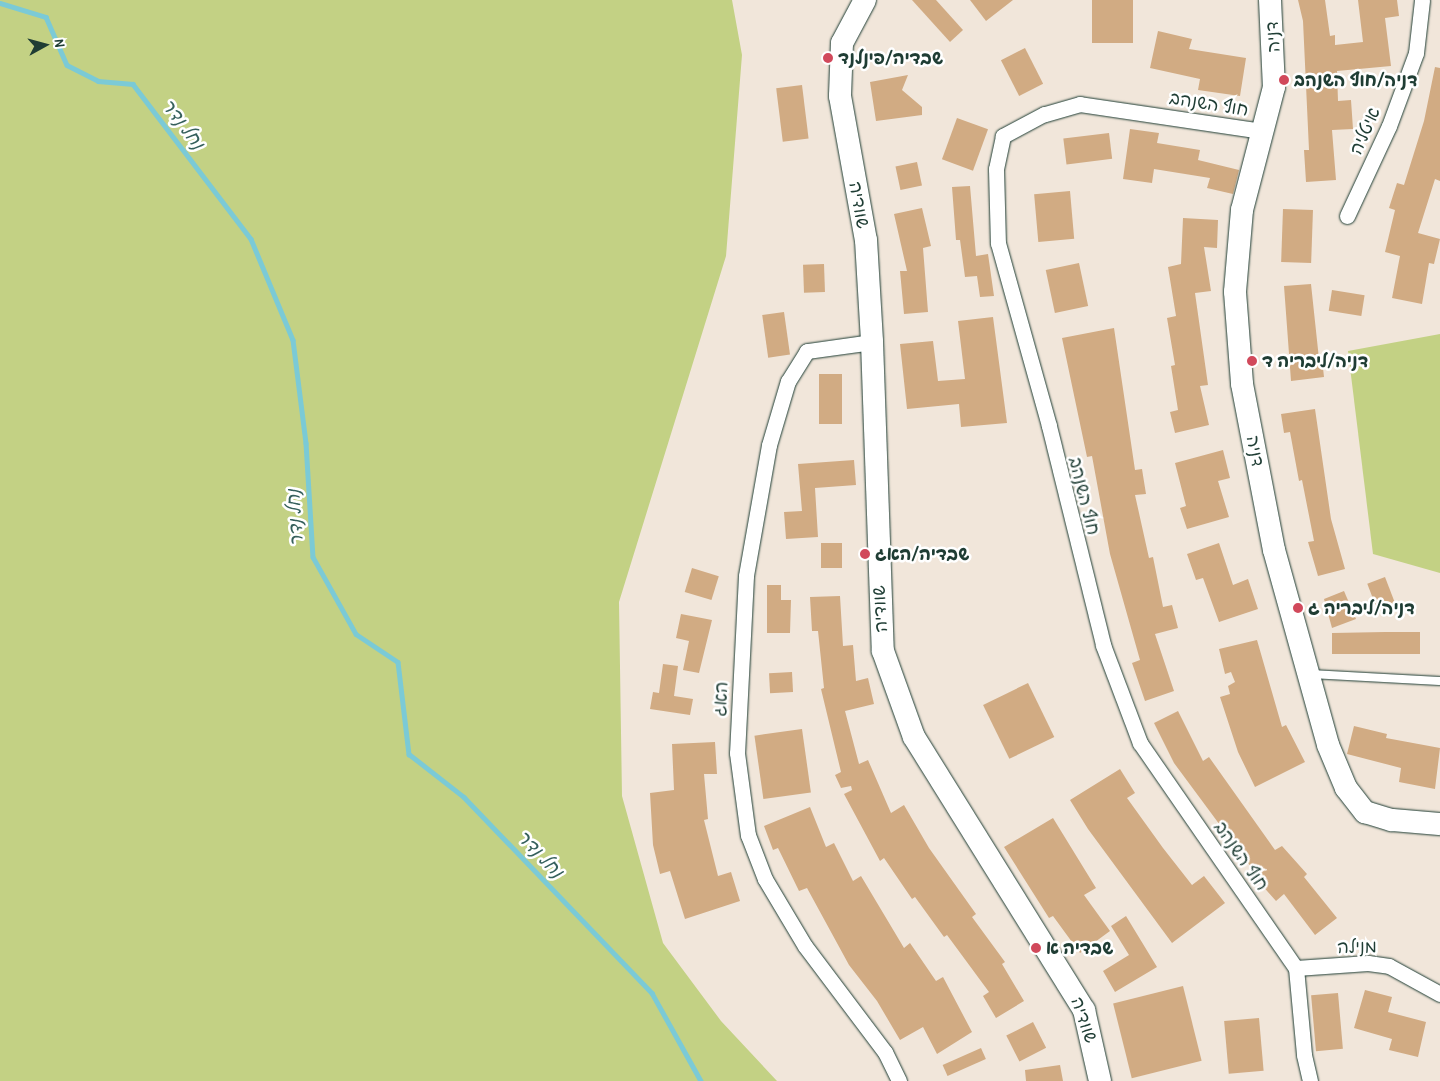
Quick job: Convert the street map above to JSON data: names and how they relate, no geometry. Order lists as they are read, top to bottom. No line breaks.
{"streets":{"street":["דניה","חוף השנהב","איטליה","שוודיה","האג","מנילה"]},"crossings":[["דניה","חוף השנהב"],["חוף השנהב","מנילה"],["שוודיה","האג"]],"water":["נחל נדר"],"places":["שבדיה/פינלנד","דניה/חוף השנהב","דניה/ליבריה ד","שבדיה/האג","דניה/ליבריה ג","שבדיה א"],"north":"right"}
